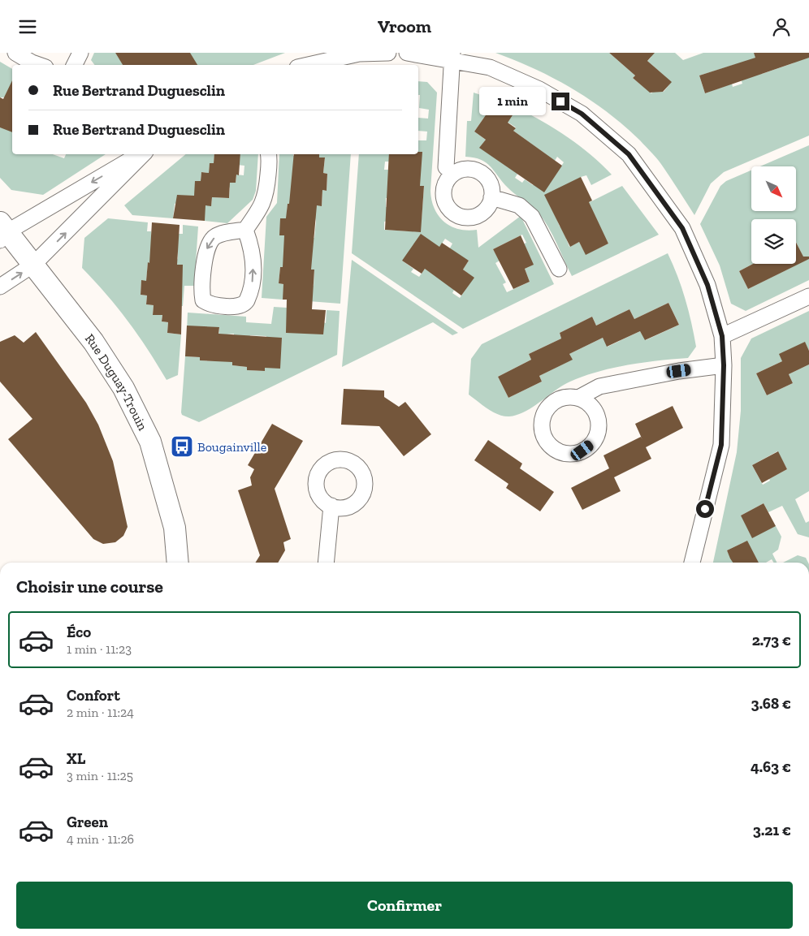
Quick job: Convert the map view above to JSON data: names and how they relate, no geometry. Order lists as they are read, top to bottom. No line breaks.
{"streets":{"main road":["Rue Duguay-Trouin"]},"places":{"bus stop":["Bougainville"]},"north":"bottom right","page":{"header":"Vroom","banner":["Rue Bertrand Duguesclin","Rue Bertrand Duguesclin"],"bubble":"1 min","heading":"Choisir une course","list":[{"name":"Éco","note":"1 min · 11:23","value":"2.73 €"},{"name":"Confort","note":"2 min · 11:24","value":"3.68 €"},{"name":"XL","note":"3 min · 11:25","value":"4.63 €"},{"name":"Green","note":"4 min · 11:26","value":"3.21 €"}],"buttons":"Confirmer"}}
